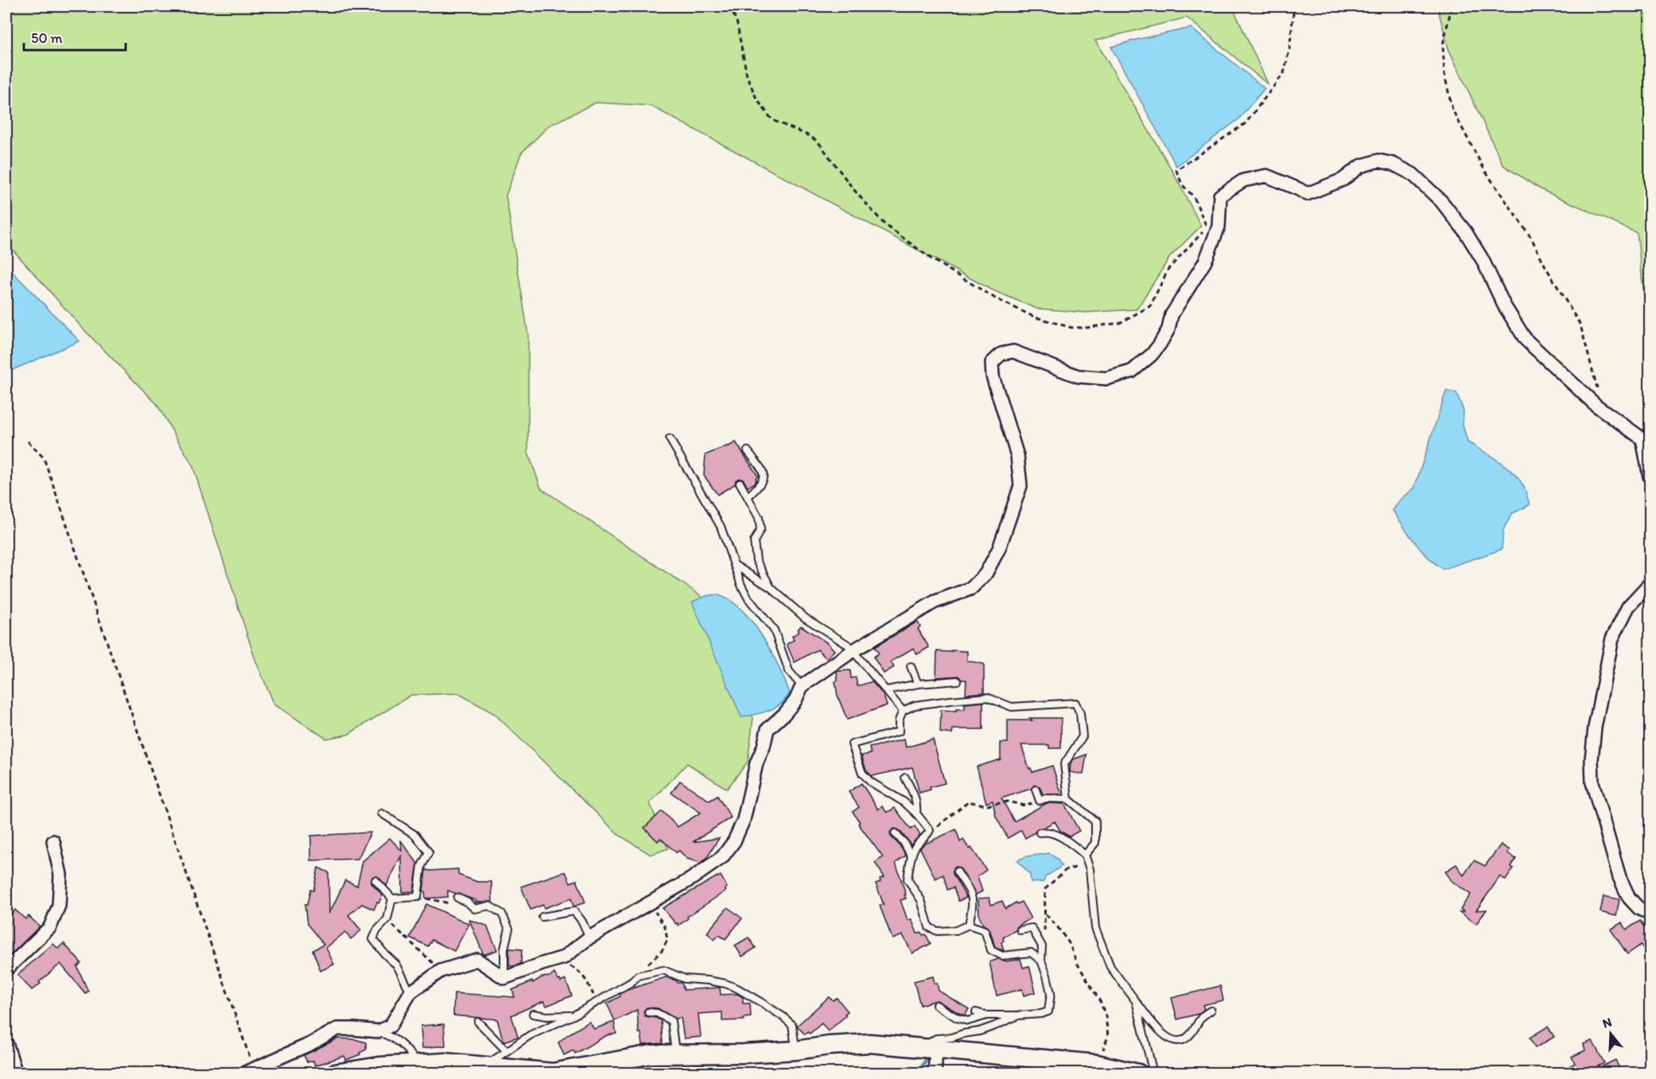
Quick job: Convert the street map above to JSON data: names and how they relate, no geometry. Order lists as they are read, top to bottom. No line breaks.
{"scale_bar":"50 m","north":"top"}
